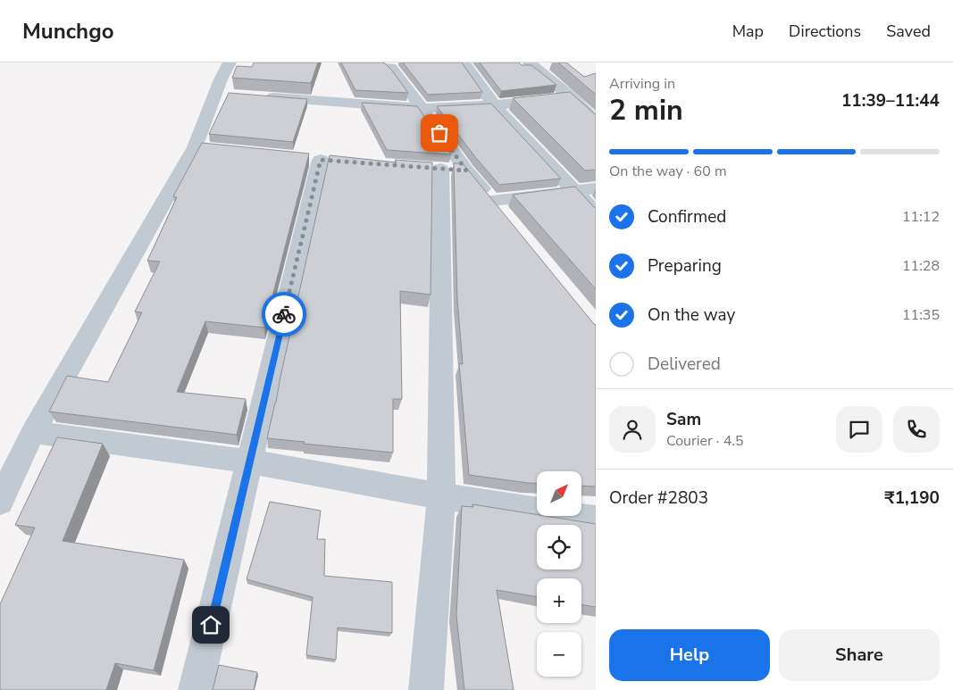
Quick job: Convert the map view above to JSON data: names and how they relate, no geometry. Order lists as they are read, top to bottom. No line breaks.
{"north":"top right","page":{"header":"Munchgo","nav":["Map","Directions","Saved"],"heading":["2 min","Arriving in","11:39–11:44"],"panel":["Sam","Courier · 4.5","Order #2803","₹1,190"],"bar":"On the way · 60 m","list":[["Confirmed","11:12"],["Preparing","11:28"],["On the way","11:35"],"Delivered"],"map_buttons":["+","−"],"buttons":["Help","Share"]}}
